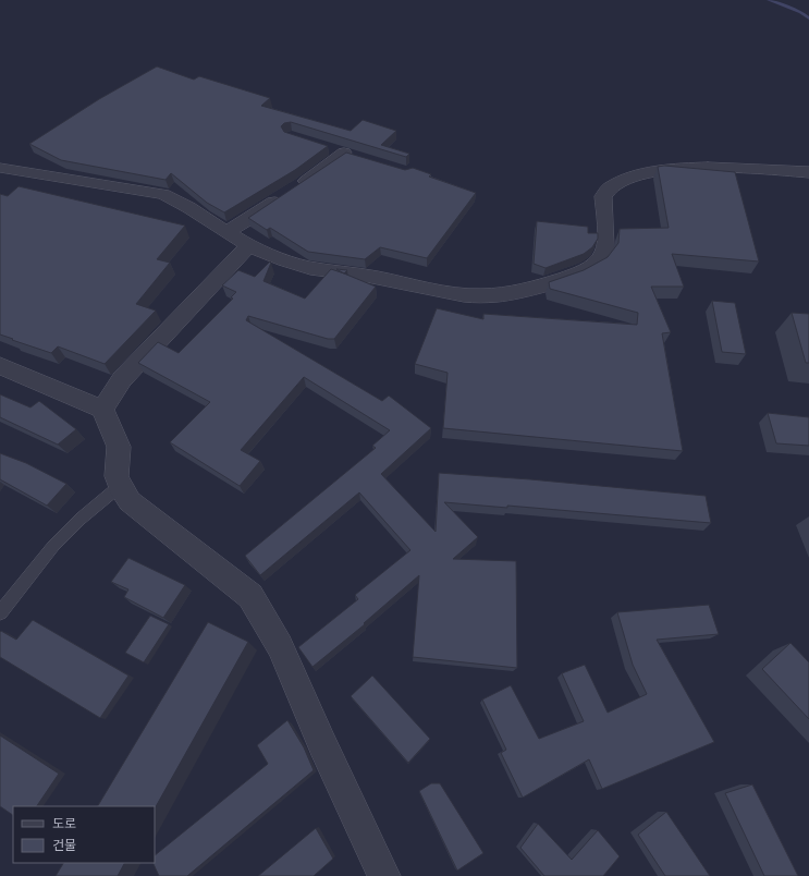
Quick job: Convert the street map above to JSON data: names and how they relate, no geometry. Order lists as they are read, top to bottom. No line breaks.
{"legend":["도로","건물"]}
